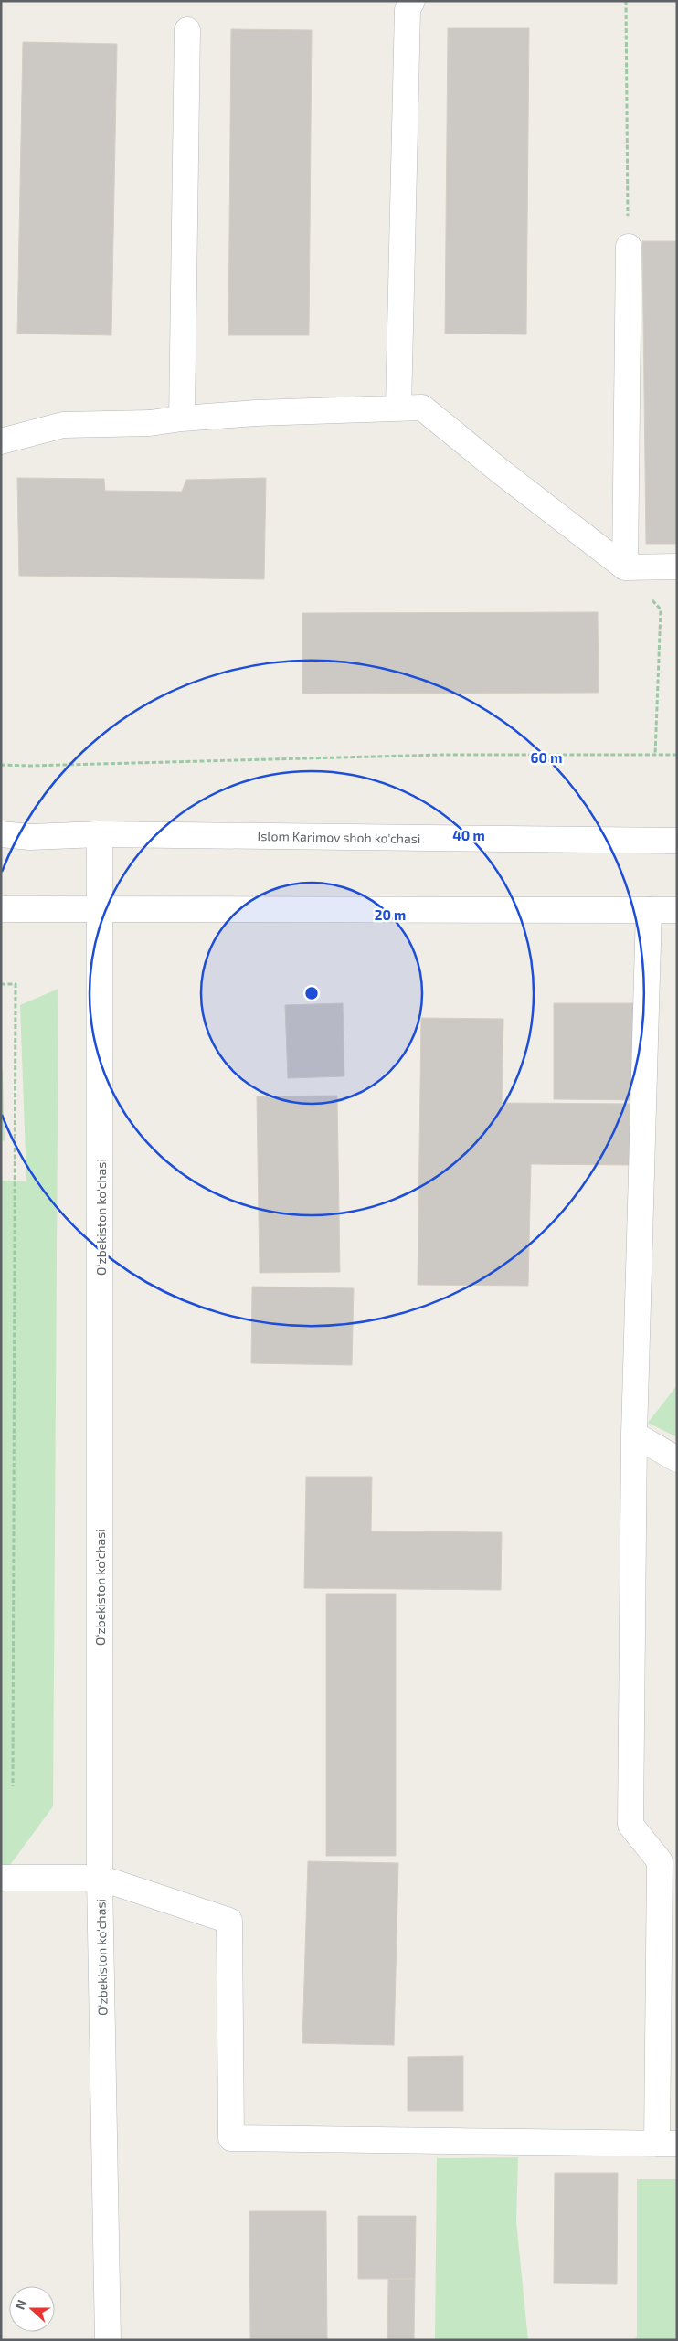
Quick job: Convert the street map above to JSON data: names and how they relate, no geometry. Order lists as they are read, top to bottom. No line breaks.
{"streets":{"street":["Islom Karimov shoh ko'chasi","O‘zbekiston ko‘chasi"]},"crossings":[["Islom Karimov shoh ko'chasi","O‘zbekiston ko‘chasi"]],"north":"left","rings":["60 m","40 m","20 m"]}
